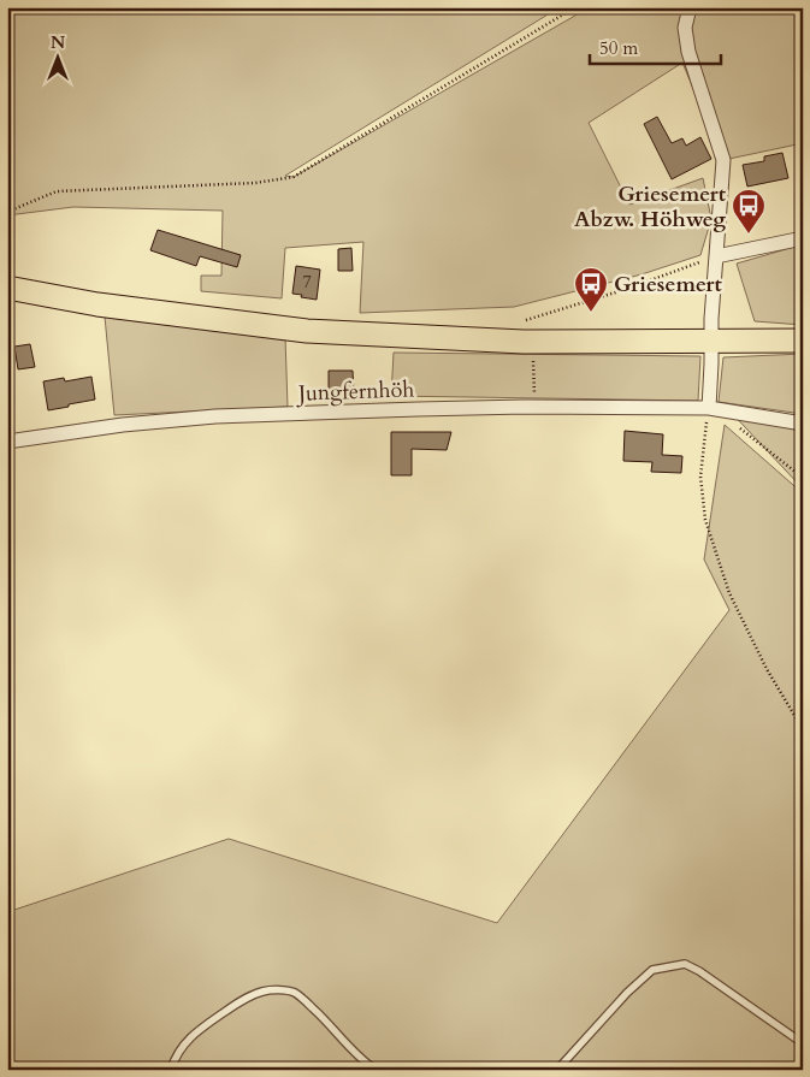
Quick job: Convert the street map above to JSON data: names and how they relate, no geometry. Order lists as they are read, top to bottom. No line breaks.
{"streets":{"street":["Jungfernhöh"]},"places":{"bus stop":["Griesemert Abzw. Höhweg","Griesemert"]},"house_numbers":["7"],"scale_bar":"50 m","north":"top"}
